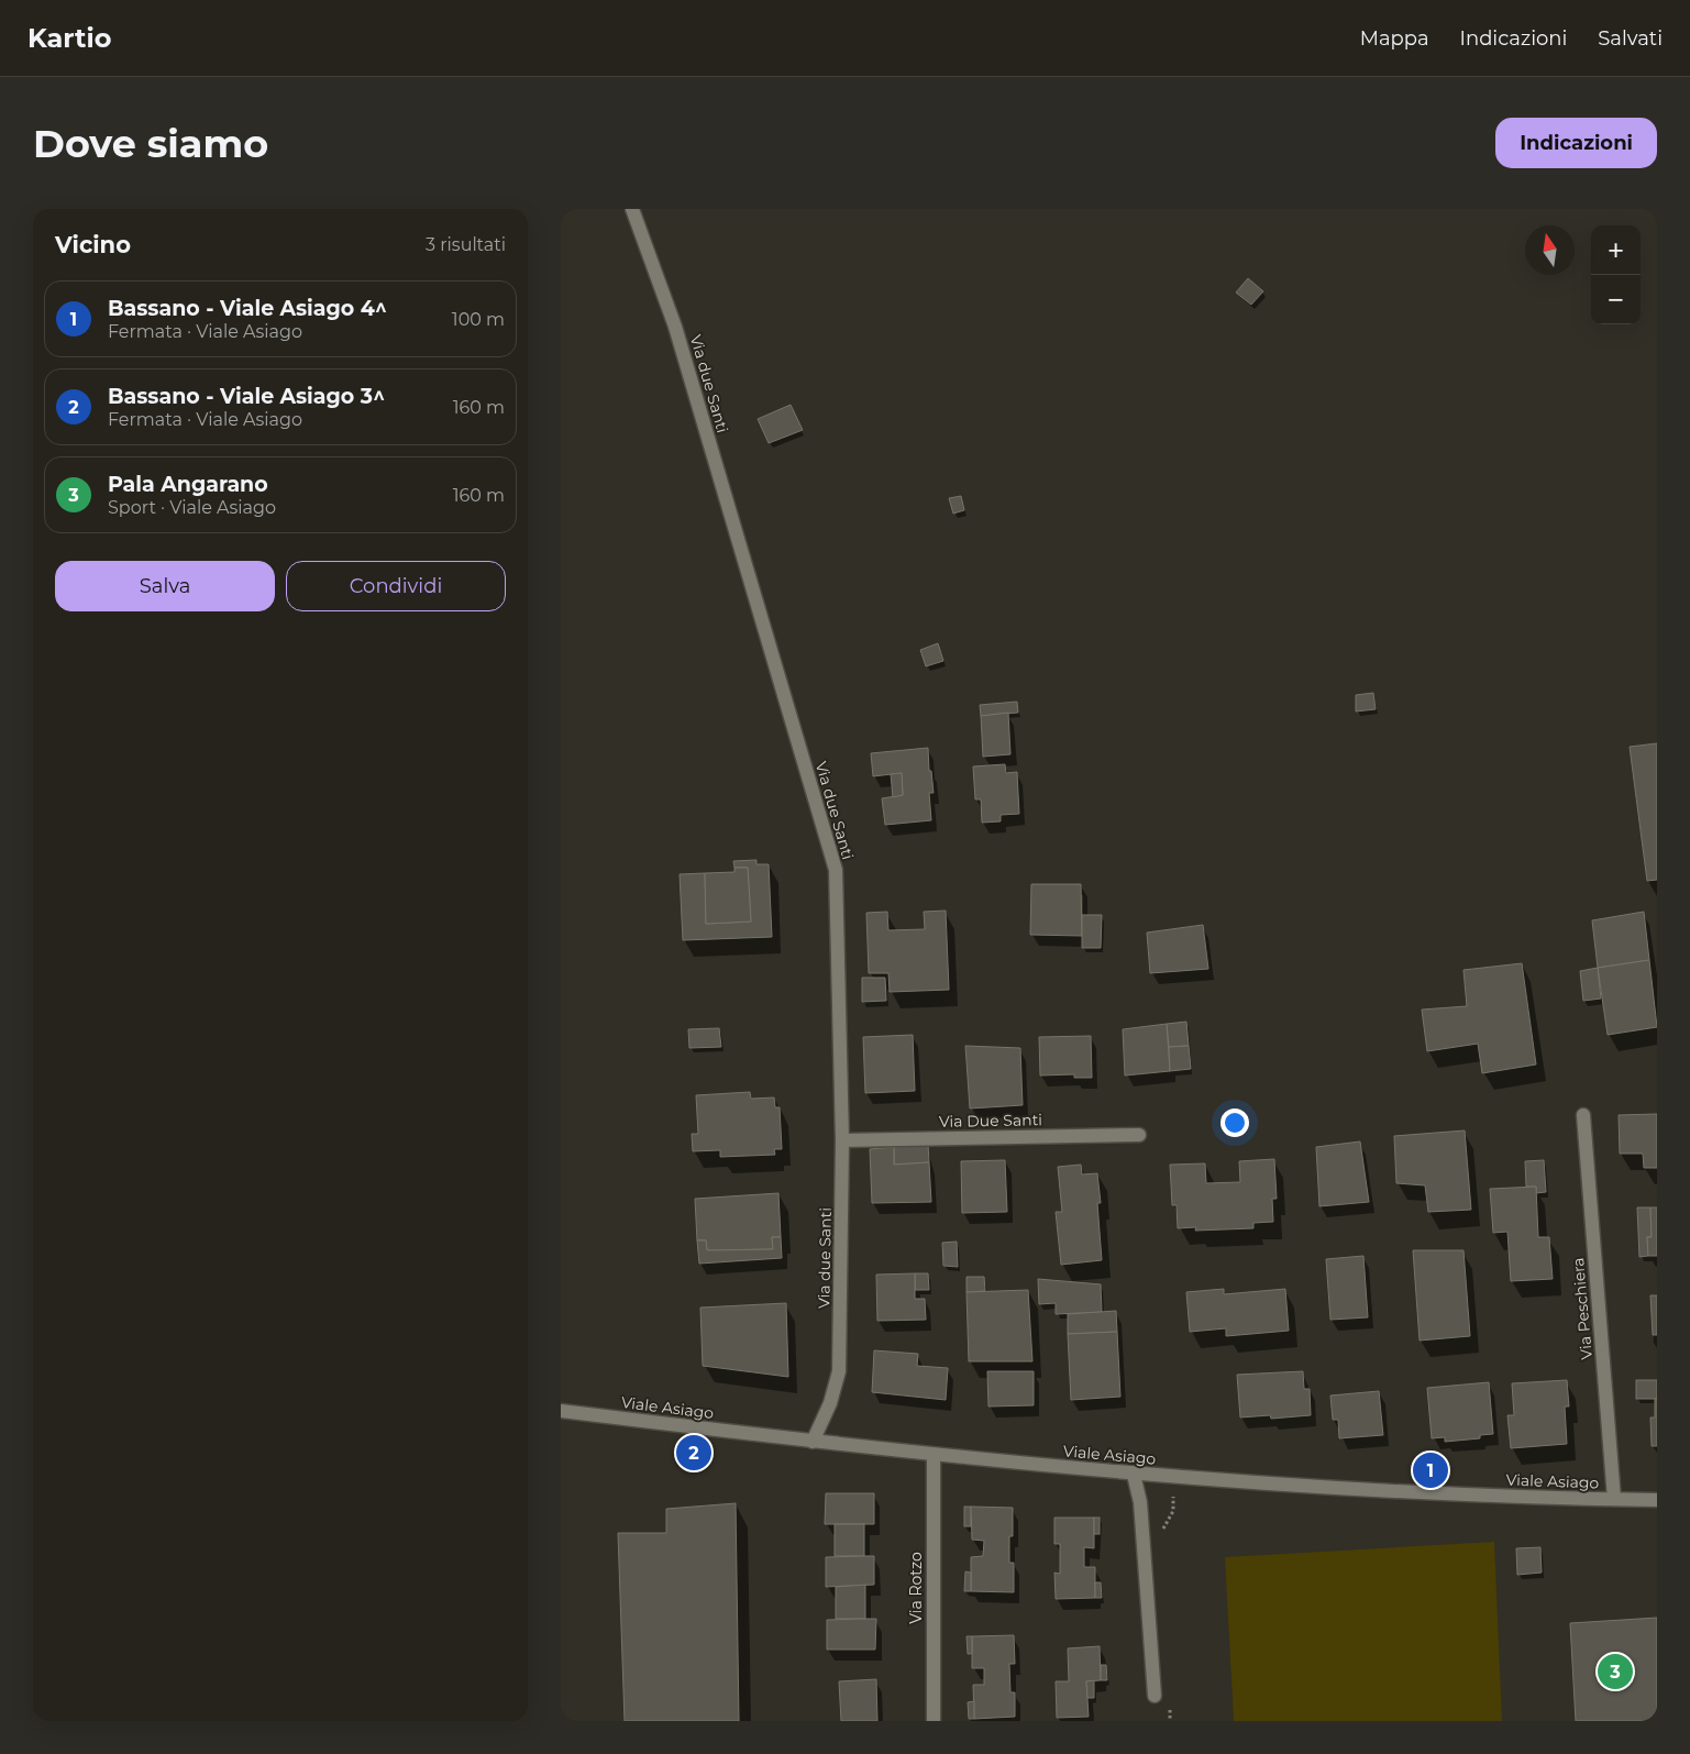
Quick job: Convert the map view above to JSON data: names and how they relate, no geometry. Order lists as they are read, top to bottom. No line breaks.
{"streets":{"street":["Via due Santi","Via Due Santi","Via Peschiera","Viale Asiago","Via Rotzo"]},"crossings":[["Via due Santi","Via Due Santi"],["Via due Santi","Viale Asiago"],["Via Peschiera","Viale Asiago"],["Viale Asiago","Via Rotzo"]],"north":"top","page":{"header":"Kartio","nav":["Mappa","Indicazioni","Salvati"],"buttons":["Indicazioni",["Salva","Condividi"]],"title":"Dove siamo","heading":["Vicino","3 risultati"],"map_buttons":["+","−"],"list":[{"mark":"1","name":"Bassano - Viale Asiago 4^","note":"Fermata · Viale Asiago","value":"100 m"},{"mark":"2","name":"Bassano - Viale Asiago 3^","note":"Fermata · Viale Asiago","value":"160 m"},{"mark":"3","name":"Pala Angarano","note":"Sport · Viale Asiago","value":"160 m"}],"pins":["2","1","3"]}}
